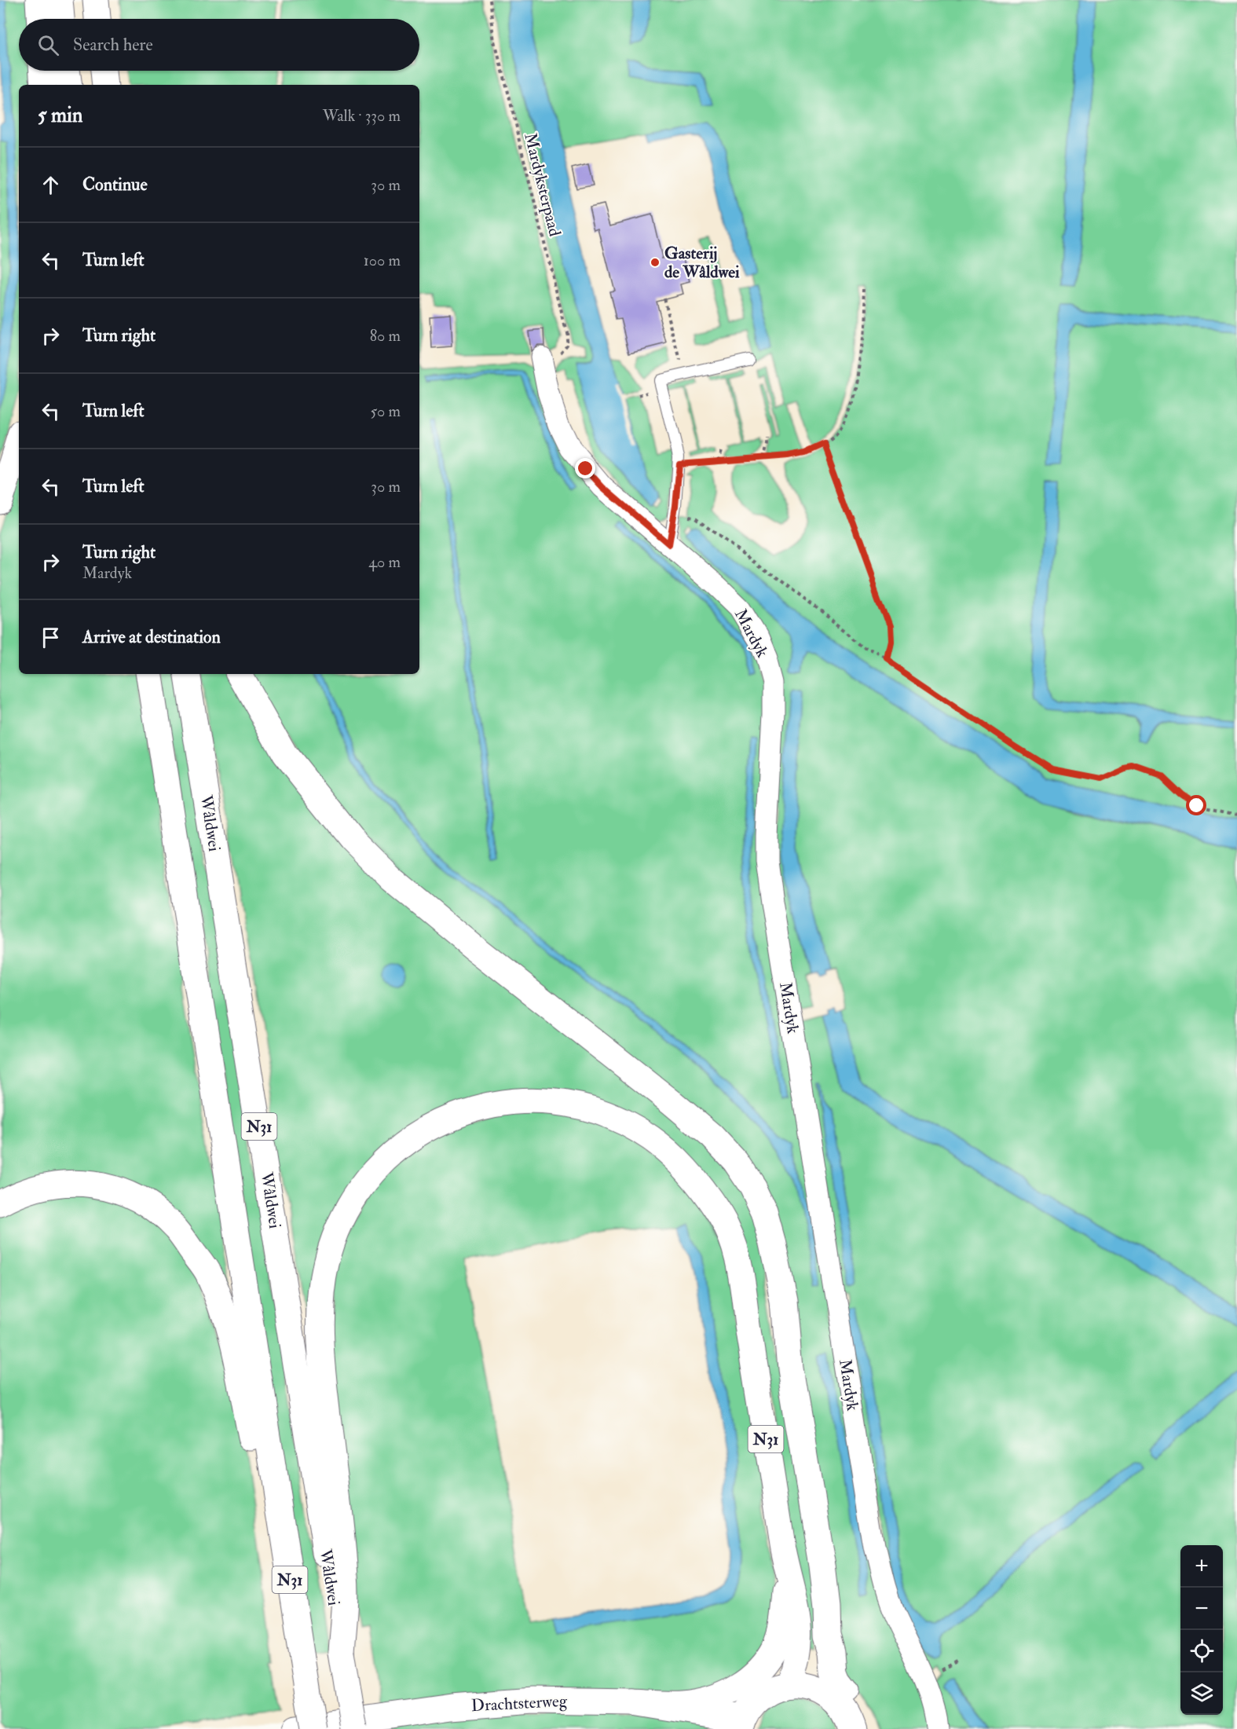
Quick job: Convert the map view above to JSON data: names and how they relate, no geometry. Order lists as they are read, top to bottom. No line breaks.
{"streets":{"main road":["Wâldwei","N31","Drachtsterweg"],"street":["Mardyk"],"path":["Mardyksterpaad"]},"crossings":[["Mardyksterpaad","Mardyk"],["Wâldwei","N31"],["N31","Drachtsterweg"]],"places":["Gasterij de Wâldwei"],"page":{"search":"Search here","heading":["5 min","Walk · 330 m"],"list":[["Continue","30 m"],["Turn left","100 m"],["Turn right","80 m"],["Turn left","50 m"],["Turn left","30 m"],["Turn right","Mardyk","40 m"],"Arrive at destination"],"map_buttons":["+","−"]}}
